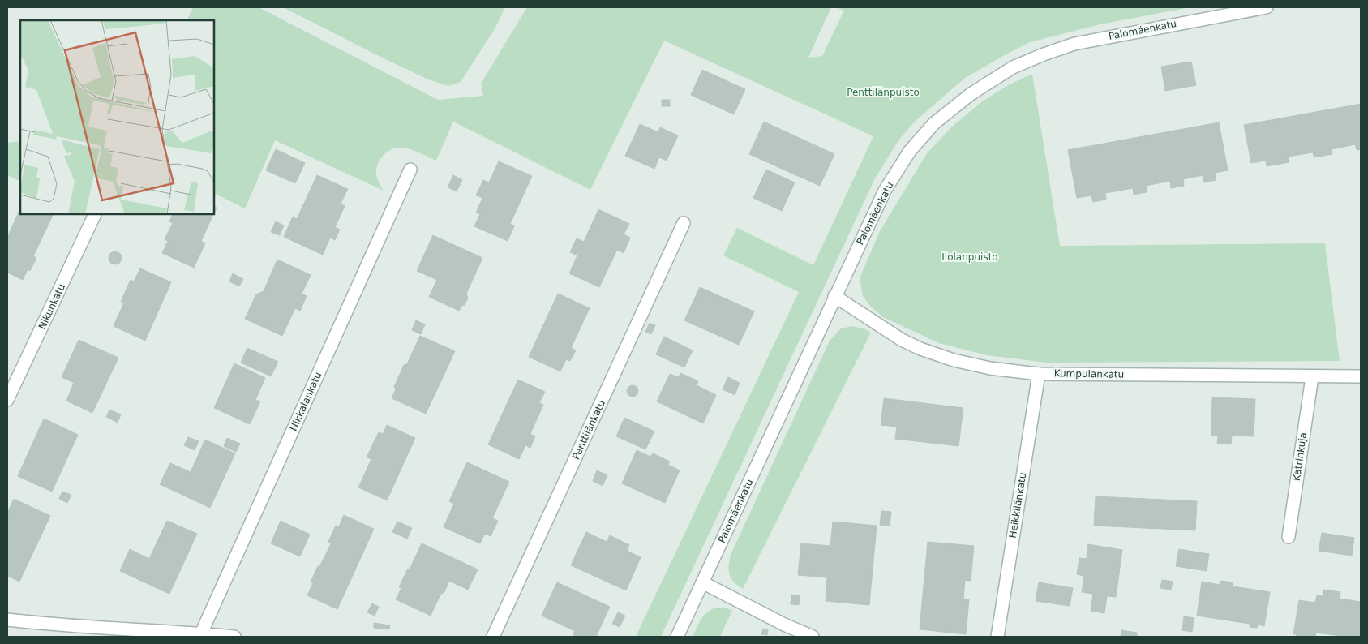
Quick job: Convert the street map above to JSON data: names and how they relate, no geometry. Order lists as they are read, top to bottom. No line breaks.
{"streets":{"street":["Palomäenkatu","Nikunkatu","Kumpulankatu","Nikkalankatu","Penttilänkatu","Katrinkuja","Heikkilänkatu"]},"crossings":[["Palomäenkatu","Kumpulankatu"],["Kumpulankatu","Katrinkuja"],["Kumpulankatu","Heikkilänkatu"]],"parks":["Penttilänpuisto","Ilolanpuisto"]}
